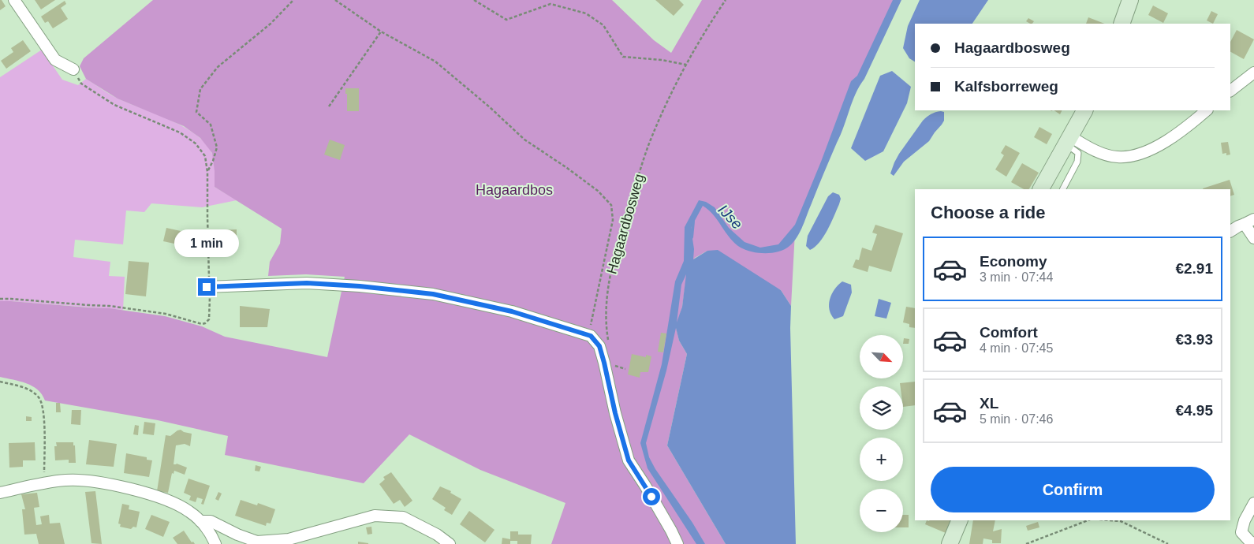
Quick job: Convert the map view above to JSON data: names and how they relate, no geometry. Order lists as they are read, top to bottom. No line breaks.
{"streets":{"path":["Hagaardbosweg"]},"water":["IJse"],"parks":["Hagaardbos"],"north":"bottom right","page":{"banner":["Hagaardbosweg","Kalfsborreweg"],"heading":"Choose a ride","bubble":"1 min","list":[{"name":"Economy","note":"3 min · 07:44","value":"€2.91"},{"name":"Comfort","note":"4 min · 07:45","value":"€3.93"},{"name":"XL","note":"5 min · 07:46","value":"€4.95"}],"map_buttons":["+","−"],"buttons":"Confirm"}}
